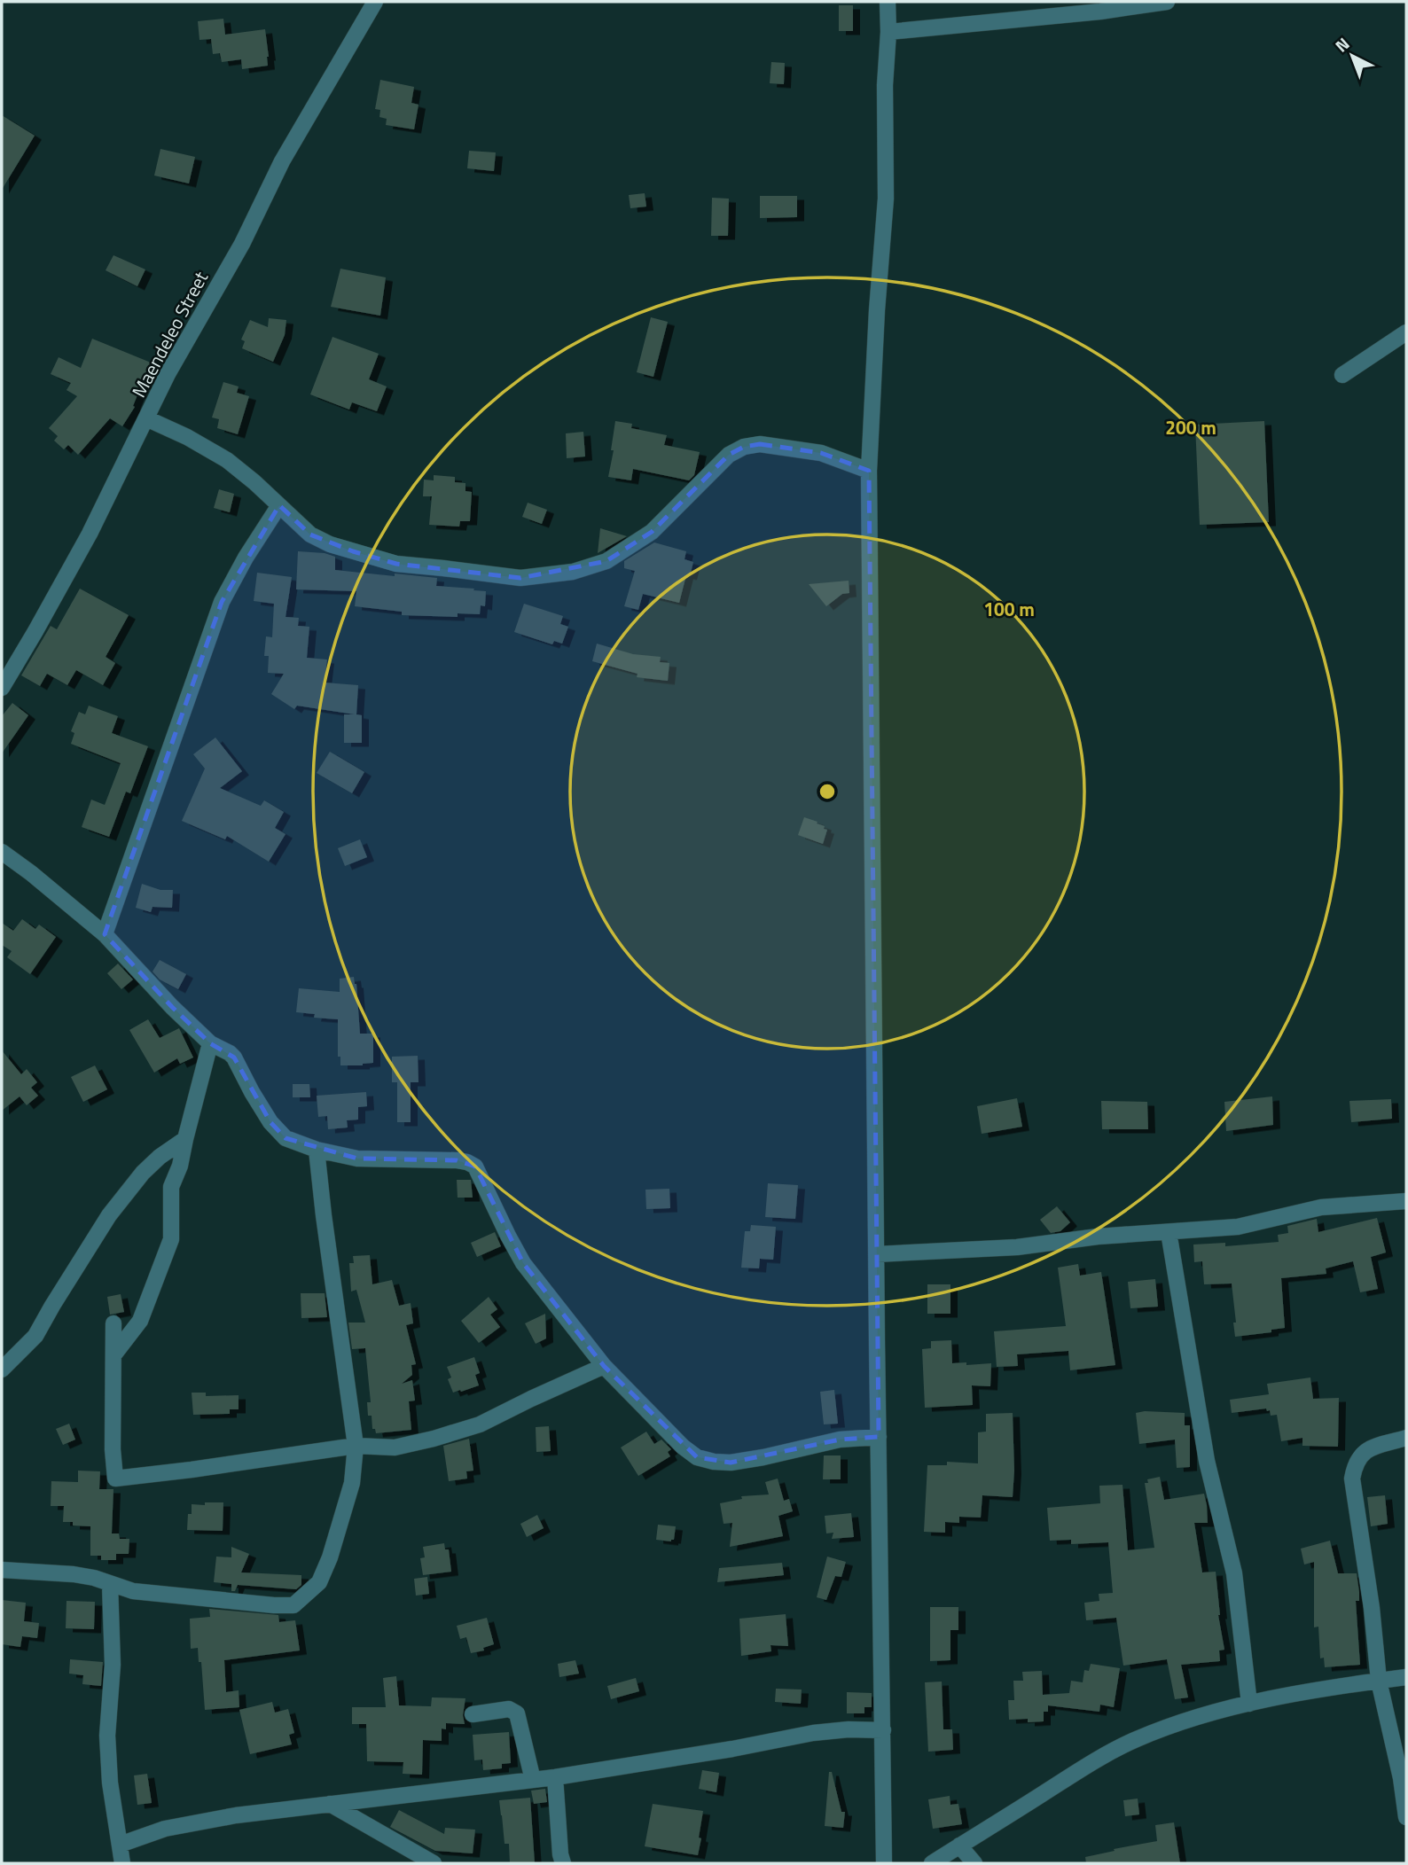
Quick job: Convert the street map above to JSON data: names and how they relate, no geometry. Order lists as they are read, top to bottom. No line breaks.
{"streets":{"street":["Maendeleo Street"]},"north":"top left","rings":["200 m","100 m"]}
